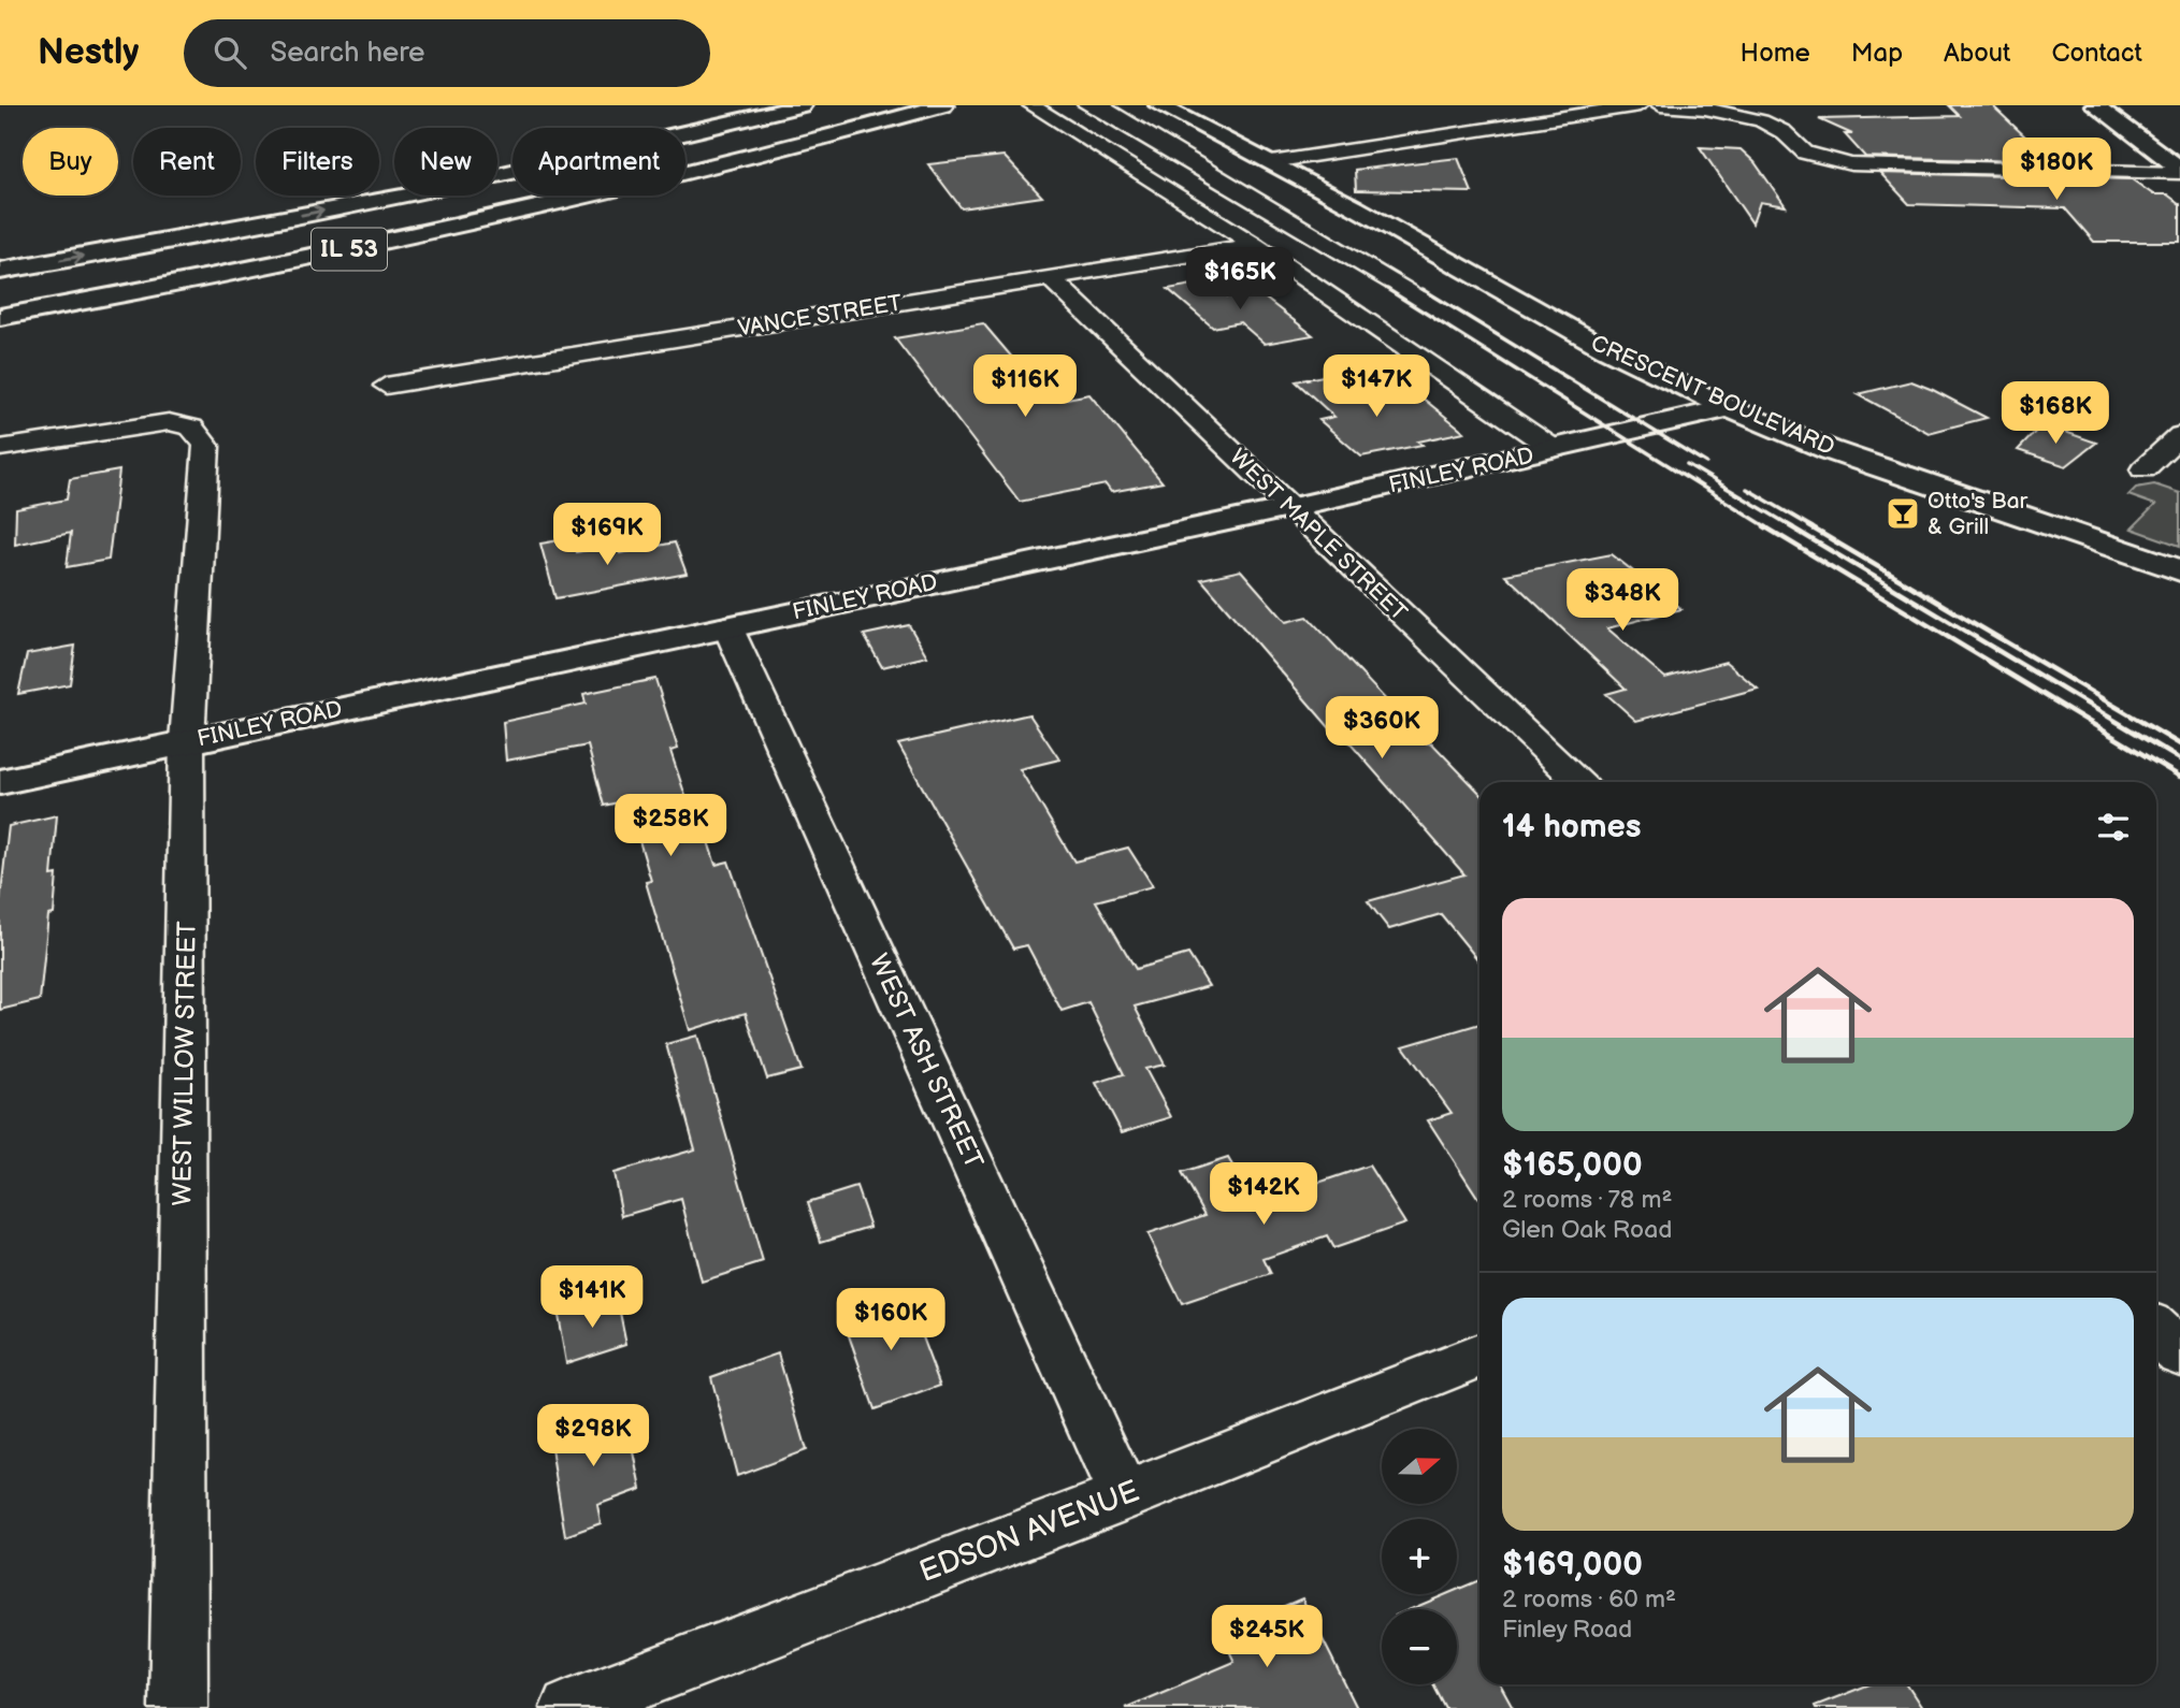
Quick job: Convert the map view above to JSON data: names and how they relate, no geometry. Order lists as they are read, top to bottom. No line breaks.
{"streets":{"main road":["IL 53","CRESCENT BOULEVARD","FINLEY ROAD"],"street":["VANCE STREET","WEST MAPLE STREET","WEST ASH STREET","WEST WILLOW STREET","EDSON AVENUE"]},"crossings":[["VANCE STREET","WEST MAPLE STREET"],["CRESCENT BOULEVARD","FINLEY ROAD"],["FINLEY ROAD","WEST MAPLE STREET"],["FINLEY ROAD","WEST ASH STREET"],["FINLEY ROAD","WEST WILLOW STREET"],["WEST ASH STREET","EDSON AVENUE"]],"places":{"bar":["Otto's Bar & Grill"]},"north":"right","page":{"header":"Nestly","search":"Search here","nav":["Home","Map","About","Contact"],"chip":["Buy","Rent","Filters","New","Apartment"],"price":["$180K","$165K","$116K","$147K","$168K","$169K","$348K","$360K","$258K","$142K","$141K","$160K","$298K","$245K"],"heading":"14 homes","list":[{"name":"$165,000","note":"2 rooms · 78 m² · Glen Oak Road"},{"name":"$169,000","note":"2 rooms · 60 m² · Finley Road"}],"map_buttons":["+","−"]}}
